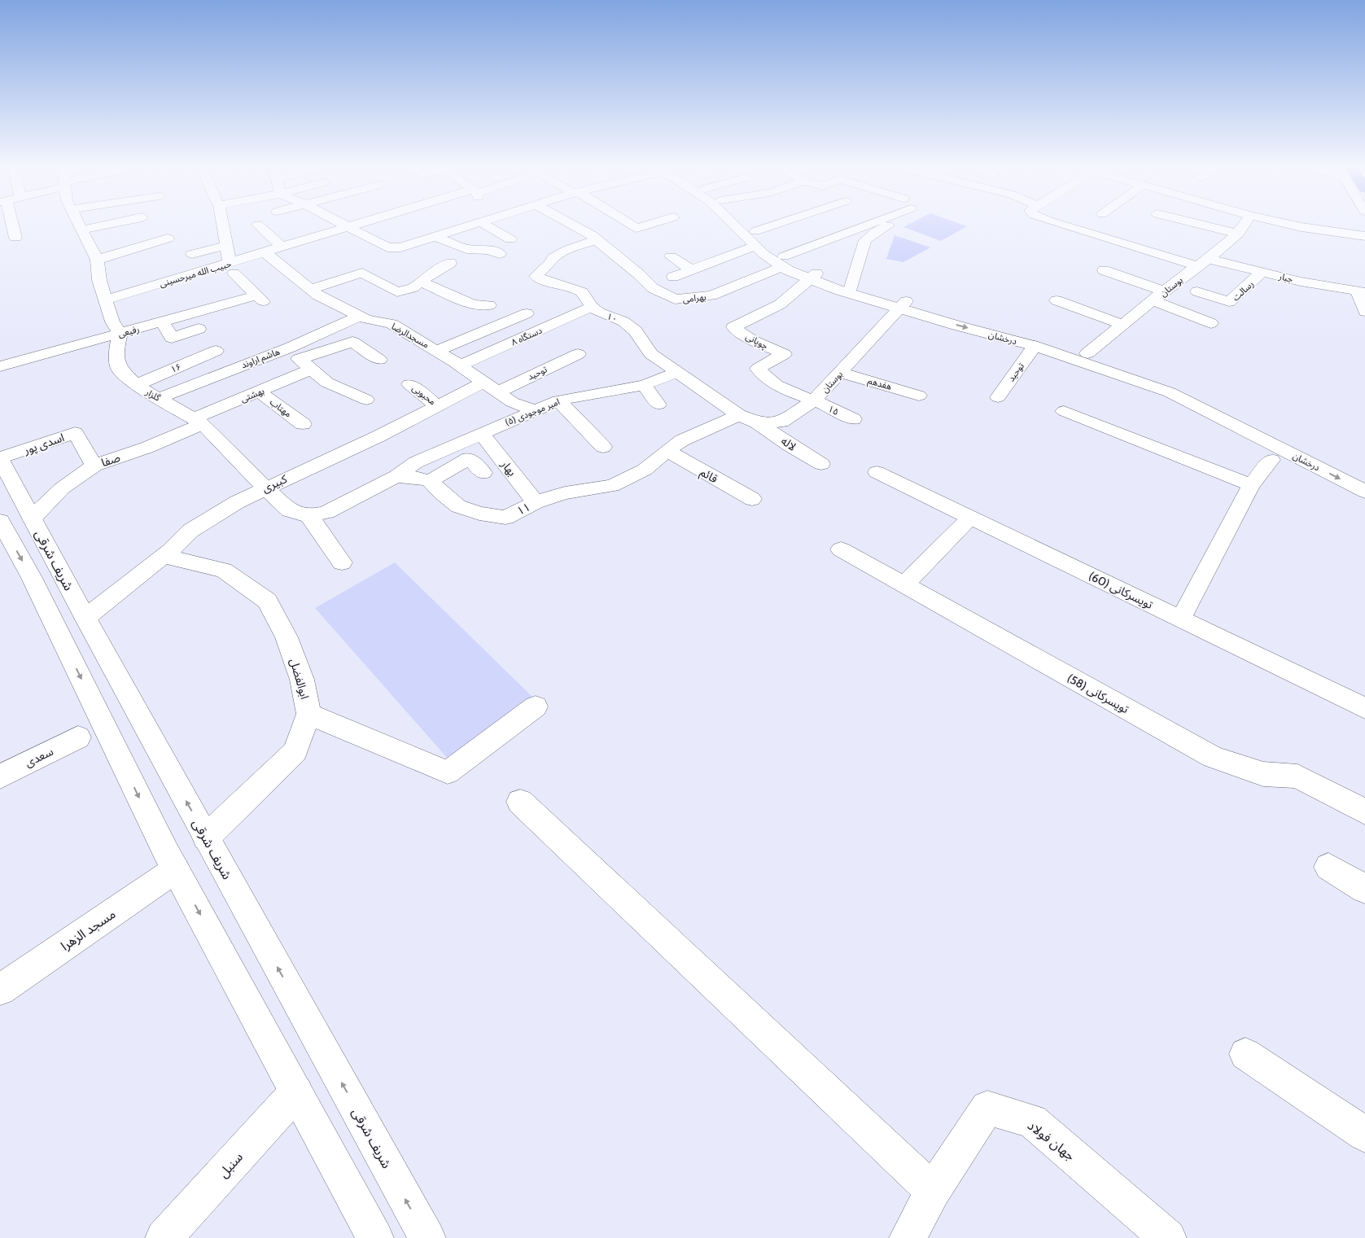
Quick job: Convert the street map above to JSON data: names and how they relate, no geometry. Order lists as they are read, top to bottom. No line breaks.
{"streets":{"street":["حبیب الله میرحسینی","جبار","بوستان","رسالت","بهرامی","۱۰","رفیعی","مسجدالرضا","۸ دستگاه","درخشان","چوپانی","هاشم اراوند","۱۶","توحید","هفدهم","گلزار","بهشتی","محبوبی","مهتاب","۱۵","امیر موجودی (۵)","اسدی پور","لاله","صفا","بهار","قائم","کبیری","۱۱","شریف شرقی","تویسرکانی (60)","ابوالفضل","تویسرکانی (58)","سعدی","مسجد الزهرا","جهان فولاد","سنبل"]},"crossings":[["حبیب الله میرحسینی","رفیعی"],["حبیب الله میرحسینی","مسجدالرضا"],["جبار","بوستان"],["جبار","رسالت"],["بوستان","۱۰"],["بوستان","درخشان"],["بوستان","چوپانی"],["بوستان","هفدهم"],["بوستان","۱۵"],["بوستان","لاله"],["بوستان","۱۱"],["بهرامی","۱۰"],["بهرامی","درخشان"],["۱۰","۸ دستگاه"],["۱۰","امیر موجودی (۵)"],["۱۰","۱۱"],["رفیعی","گلزار"],["مسجدالرضا","۸ دستگاه"],["مسجدالرضا","هاشم اراوند"],["مسجدالرضا","توحید"],["مسجدالرضا","امیر موجودی (۵)"],["مسجدالرضا","کبیری"],["درخشان","چوپانی"],["درخشان","توحید"],["چوپانی","۱۵"],["هاشم اراوند","گلزار"],["هاشم اراوند","بهشتی"],["۱۶","گلزار"],["توحید","کبیری"],["گلزار","بهشتی"],["گلزار","صفا"],["گلزار","کبیری"],["بهشتی","مهتاب"],["بهشتی","صفا"],["محبوبی","کبیری"],["امیر موجودی (۵)","بهار"],["اسدی پور","صفا"],["اسدی پور","شریف شرقی"],["صفا","شریف شرقی"],["بهار","۱۱"],["قائم","۱۱"],["کبیری","شریف شرقی"],["کبیری","ابوالفضل"],["شریف شرقی","ابوالفضل"]]}
